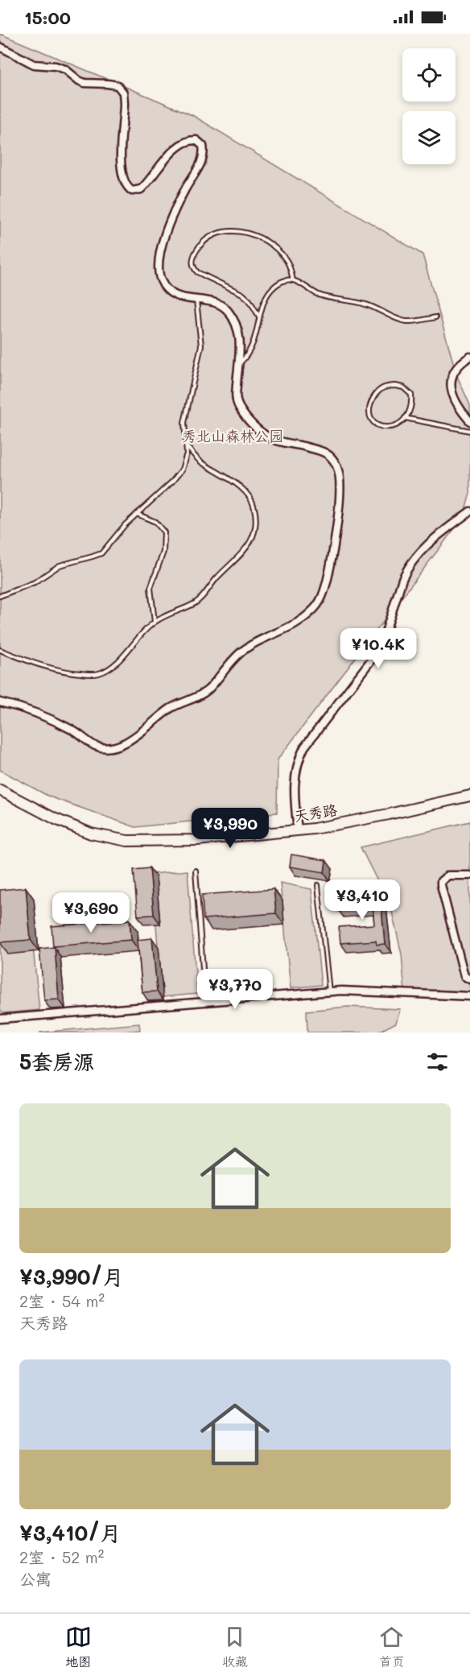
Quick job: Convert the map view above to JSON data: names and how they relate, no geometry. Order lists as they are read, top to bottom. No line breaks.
{"streets":{"main road":["天秀路"]},"parks":["秀北山森林公园"],"page":{"status":"15:00","price":["¥10.4K","¥3,990","¥3,410","¥3,690","¥3,770"],"heading":"5套房源","list":[{"name":"¥3,990/月","note":"2室 · 54 m² · 天秀路"},{"name":"¥3,410/月","note":"2室 · 52 m² · 公寓"}],"tabs":["地图","收藏","首页"]}}
